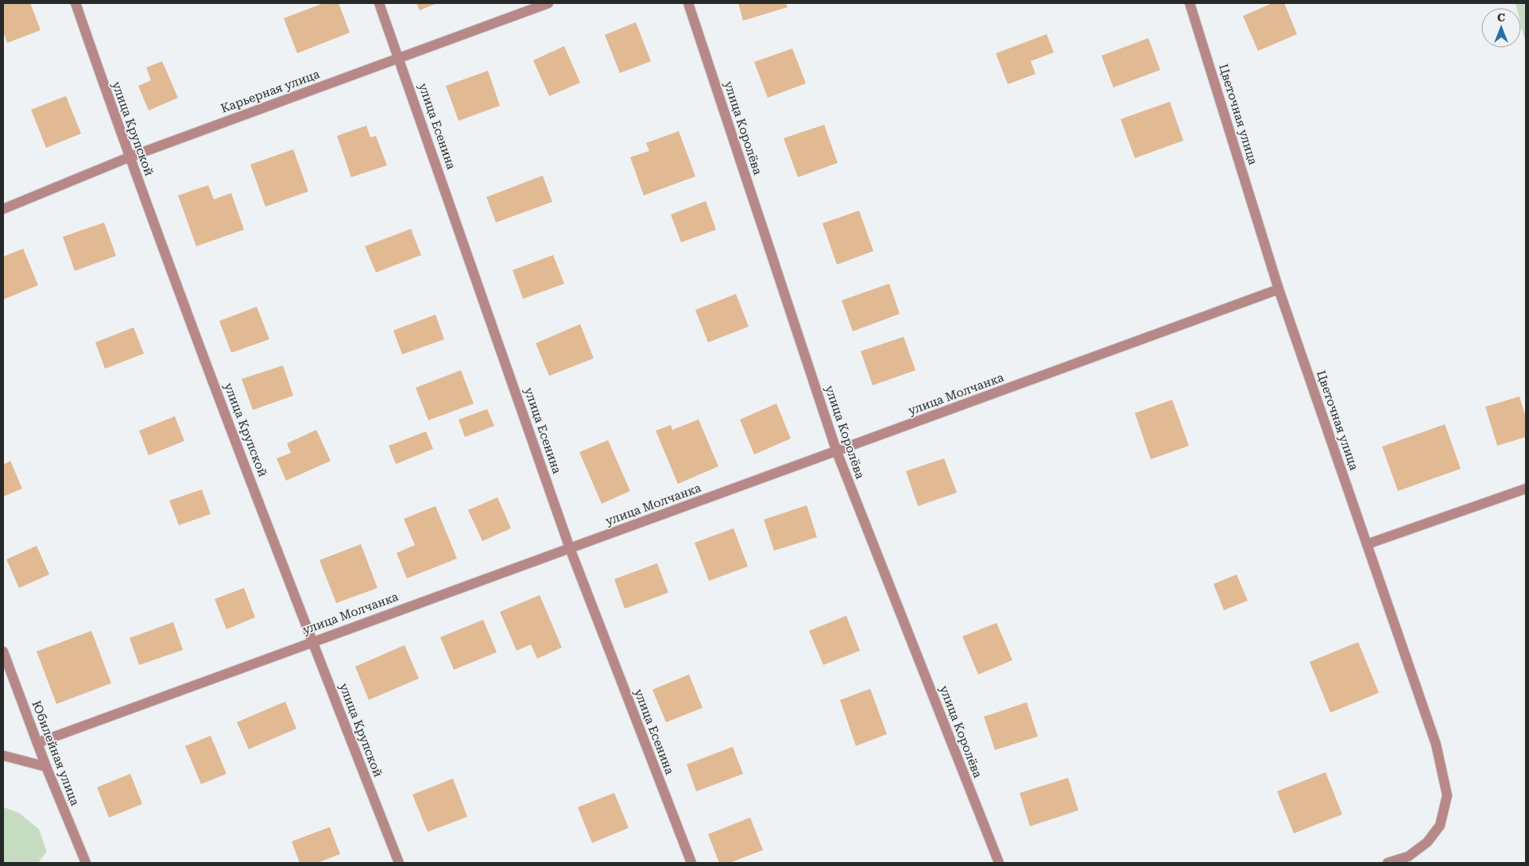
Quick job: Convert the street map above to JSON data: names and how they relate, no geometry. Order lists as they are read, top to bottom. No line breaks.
{"streets":{"street":["Карьерная улица","Цветочная улица","улица Есенина","улица Королёва","улица Крупской","улица Молчанка","Юбилейная улица"]},"crossings":[["Карьерная улица","улица Есенина"],["Карьерная улица","улица Крупской"],["Цветочная улица","улица Молчанка"],["улица Есенина","улица Молчанка"],["улица Королёва","улица Молчанка"],["улица Крупской","улица Молчанка"],["улица Молчанка","Юбилейная улица"]],"north":"top"}
